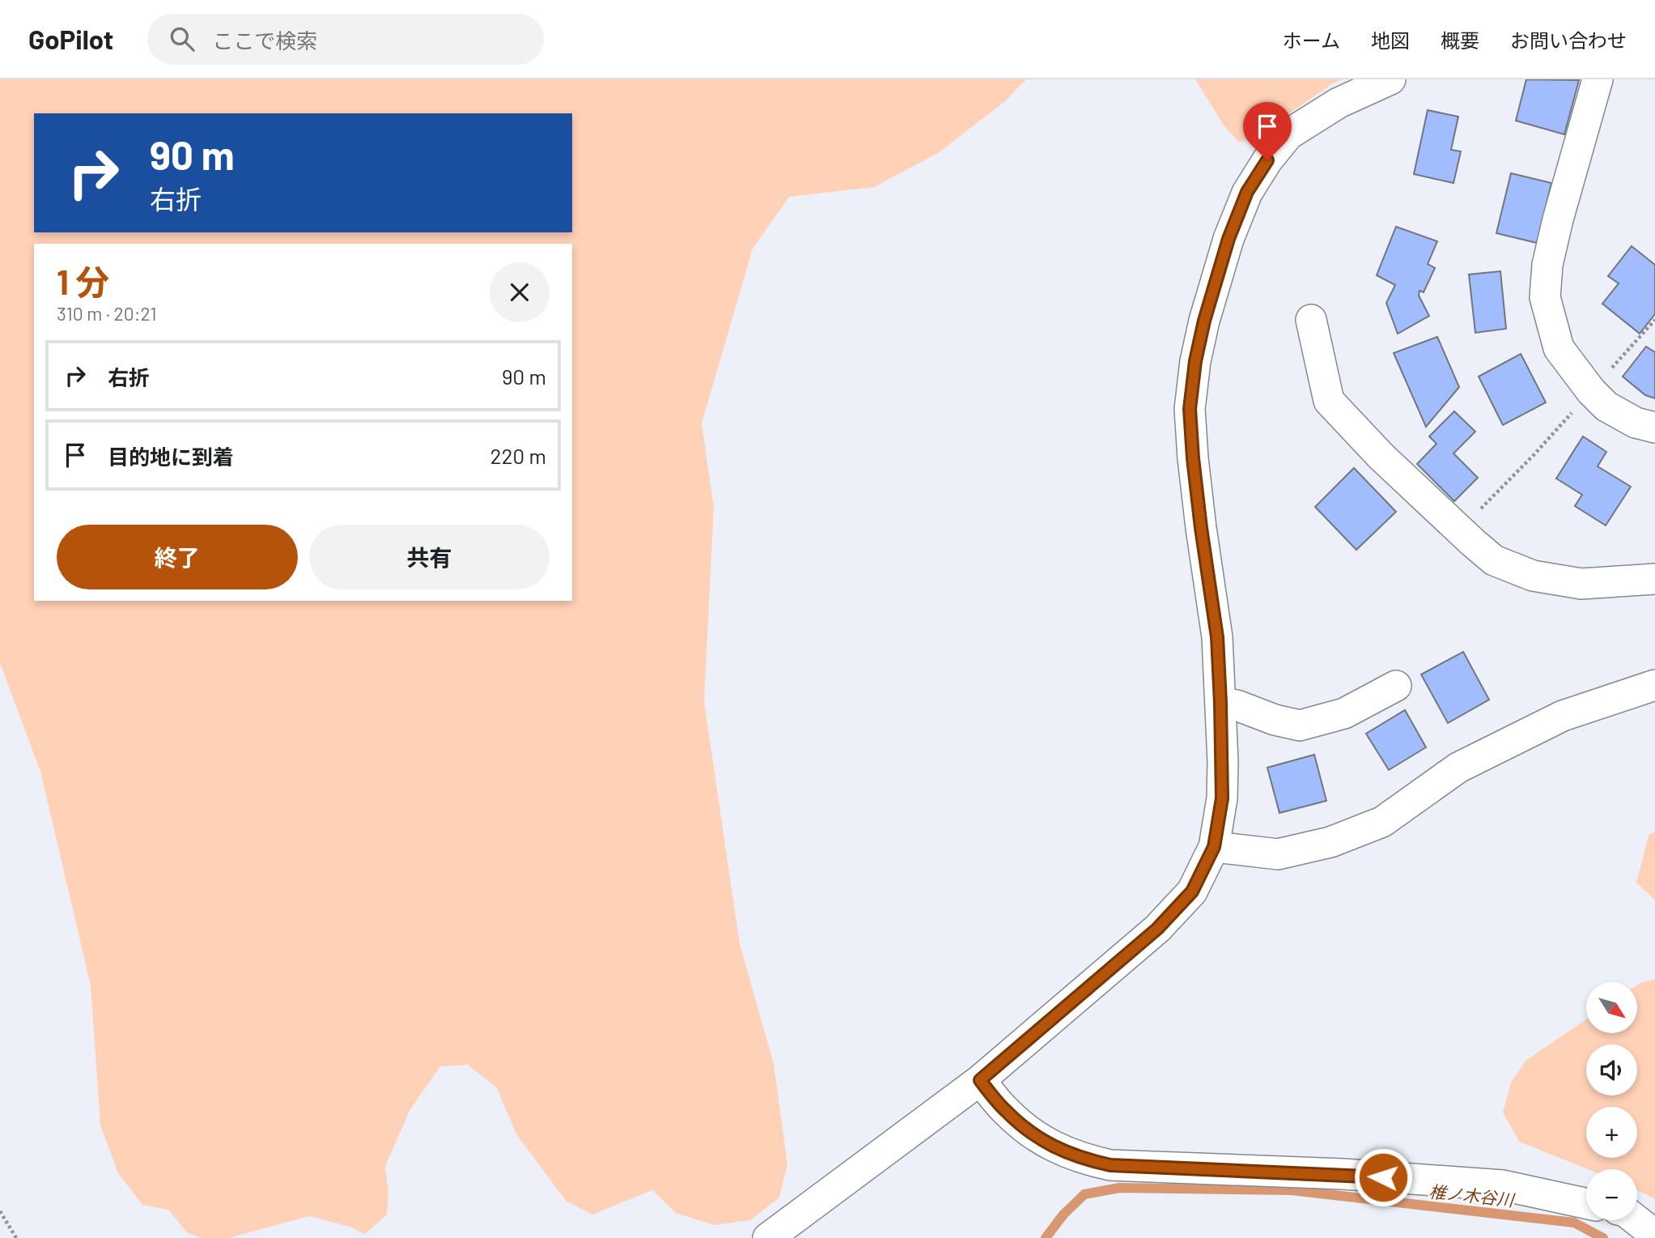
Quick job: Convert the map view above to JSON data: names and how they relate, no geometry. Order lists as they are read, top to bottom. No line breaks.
{"water":["椎ノ木谷川"],"north":"bottom right","page":{"header":"GoPilot","search":"ここで検索","nav":["ホーム","地図","概要","お問い合わせ"],"turn":["90 m","右折"],"heading":["1 分","310 m · 20:21"],"list":[{"name":"右折","value":"90 m"},{"name":"目的地に到着","value":"220 m"}],"buttons":["終了","共有"],"map_buttons":["+","−"]}}
